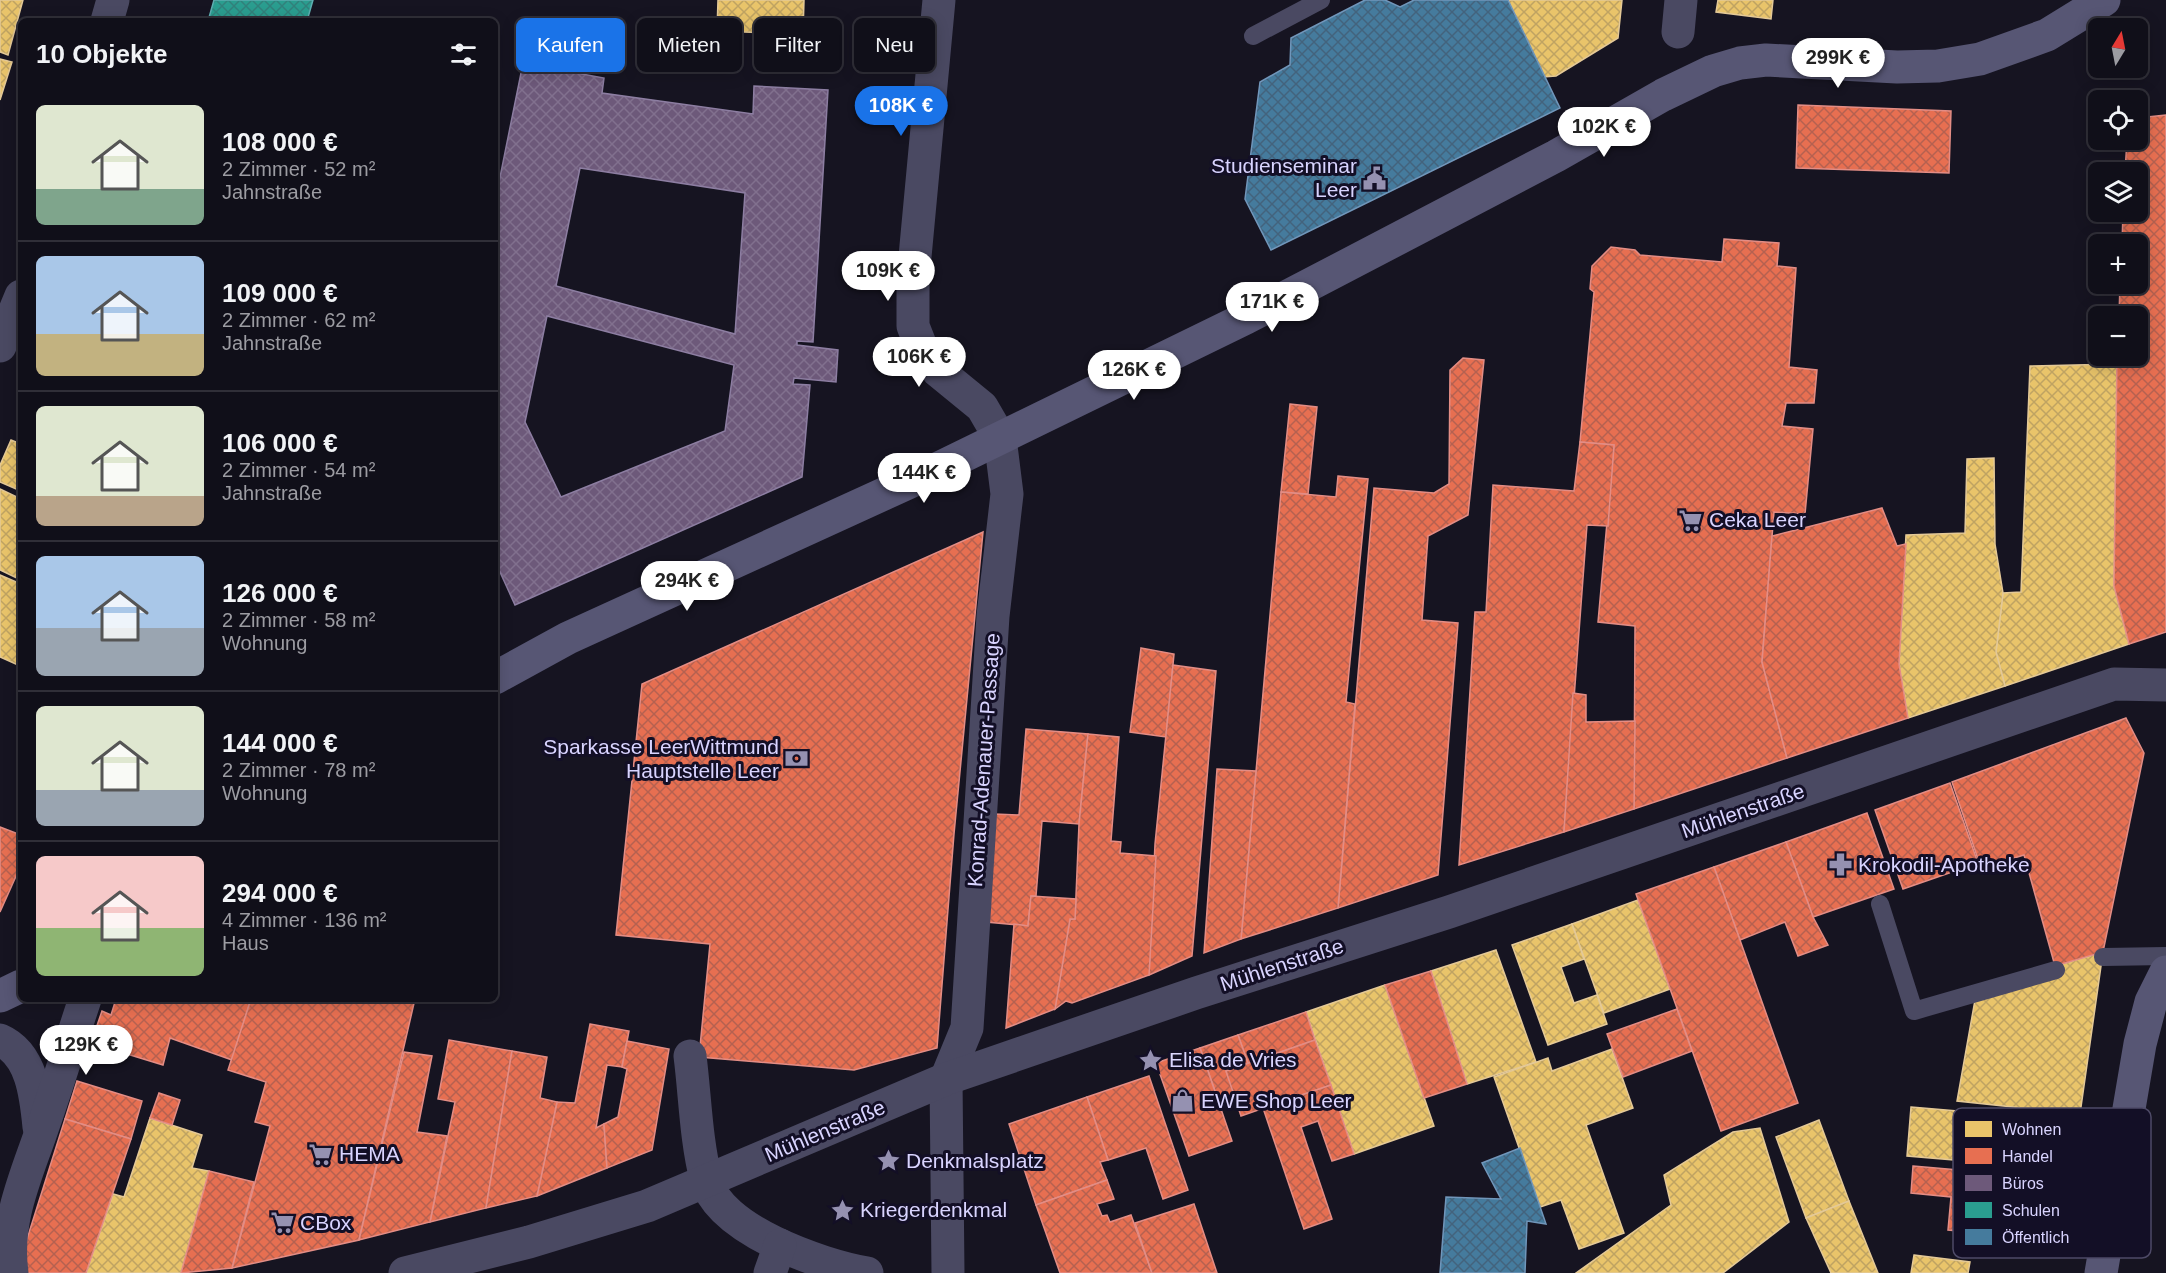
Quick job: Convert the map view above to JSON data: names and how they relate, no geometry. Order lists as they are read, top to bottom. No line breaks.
{"streets":{"street":["Konrad-Adenauer-Passage","Mühlenstraße"]},"crossings":[["Konrad-Adenauer-Passage","Mühlenstraße"]],"places":{"public building":["Studienseminar Leer"],"supermarket":["Ceka Leer","HEMA","CBox"],"bank":["Sparkasse LeerWittmund Hauptstelle Leer"],"pharmacy":["Krokodil-Apotheke"],"place":["Elisa de Vries","Denkmalsplatz","Kriegerdenkmal"],"shop":["EWE Shop Leer"]},"legend":["Wohnen","Handel","Büros","Schulen","Öffentlich"],"north":"top","page":{"map_buttons":["+","−"],"chip":["Kaufen","Mieten","Filter","Neu"],"heading":"10 Objekte","price":["299K €","108K €","102K €","109K €","171K €","106K €","126K €","144K €","294K €","129K €"],"list":[{"name":"108 000 €","note":"2 Zimmer · 52 m² · Jahnstraße"},{"name":"109 000 €","note":"2 Zimmer · 62 m² · Jahnstraße"},{"name":"106 000 €","note":"2 Zimmer · 54 m² · Jahnstraße"},{"name":"126 000 €","note":"2 Zimmer · 58 m² · Wohnung"},{"name":"144 000 €","note":"2 Zimmer · 78 m² · Wohnung"},{"name":"294 000 €","note":"4 Zimmer · 136 m² · Haus"}]}}
